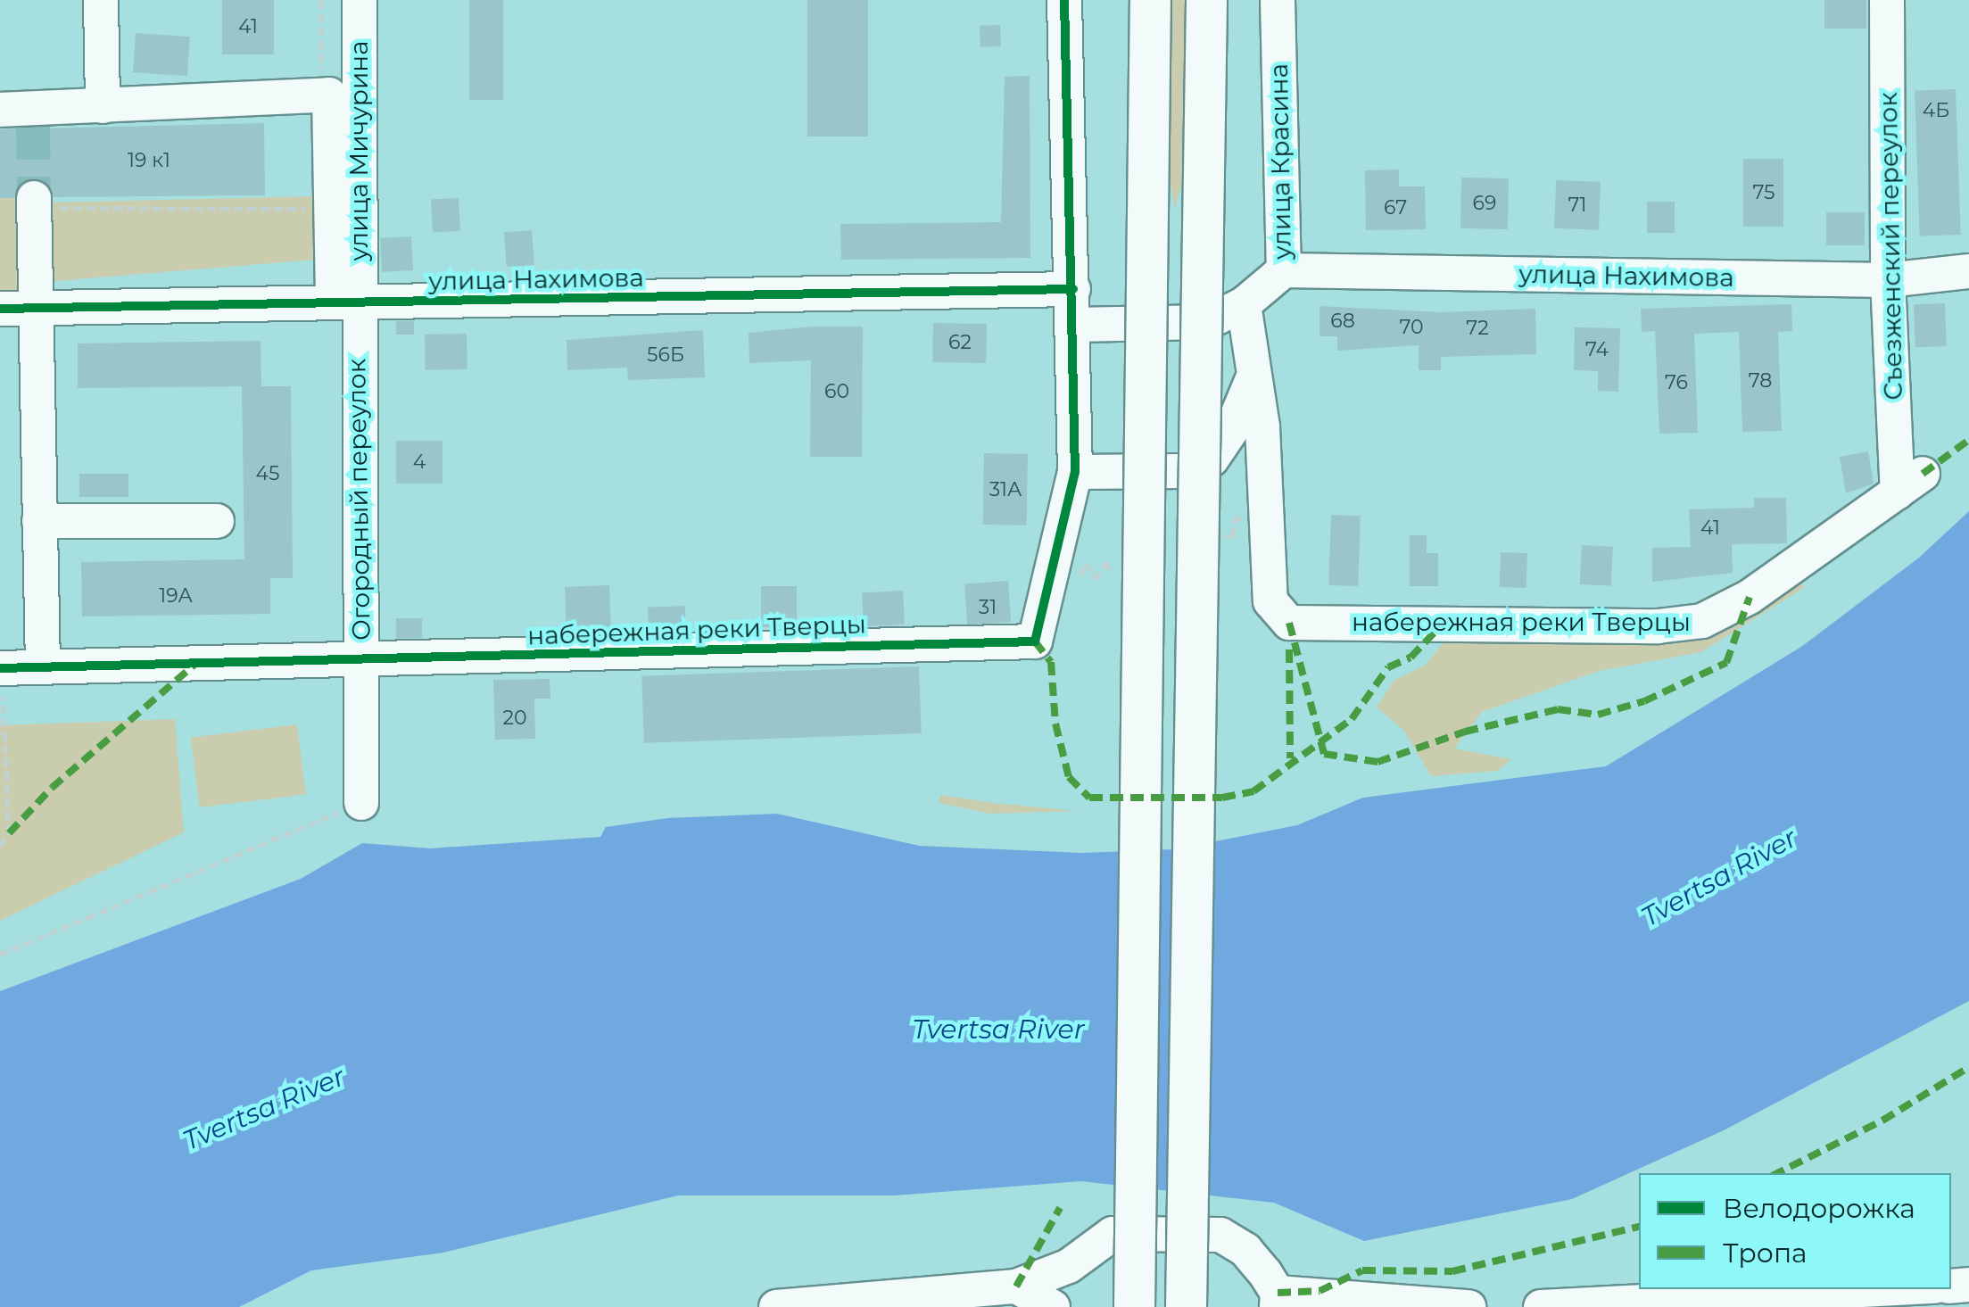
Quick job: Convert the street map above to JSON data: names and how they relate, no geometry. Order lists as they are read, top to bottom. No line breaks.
{"streets":{"street":["улица Мичурина","улица Красина","Съезженский переулок","улица Нахимова","Огородный переулок","набережная реки Тверцы"]},"crossings":[["улица Мичурина","улица Нахимова"],["улица Мичурина","Огородный переулок"],["улица Красина","улица Нахимова"],["Съезженский переулок","улица Нахимова"],["Съезженский переулок","набережная реки Тверцы"],["улица Нахимова","Огородный переулок"],["Огородный переулок","набережная реки Тверцы"]],"water":["Tvertsa River"],"house_numbers":["41","4Б","19 к1","75","69","71","67","68","70","72","62","74","56Б","78","76","60","4","45","31А","41","19А","31","20"],"legend":["Велодорожка","Тропа"]}
